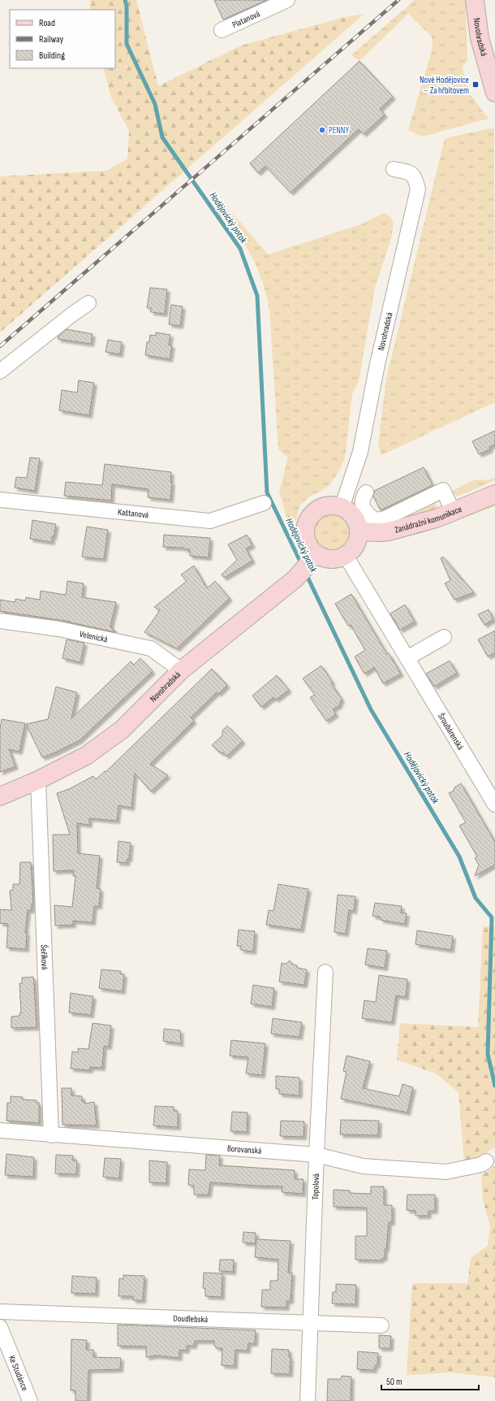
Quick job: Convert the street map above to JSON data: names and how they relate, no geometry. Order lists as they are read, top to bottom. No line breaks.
{"streets":{"main road":["Novohradská","Zanádražní komunikace"],"street":["Platanová","Kaštanová","Velenická","Šroubárenská","Šeříková","Borovanská","Topolová","Doudlebská","Ke Studánce"]},"crossings":[["Novohradská","Zanádražní komunikace"],["Novohradská","Velenická"],["Novohradská","Šroubárenská"],["Novohradská","Šeříková"],["Zanádražní komunikace","Šroubárenská"],["Šeříková","Borovanská"],["Borovanská","Topolová"],["Topolová","Doudlebská"]],"water":["Hodějovický potok"],"places":{"transit":["Nové Hodějovice – Za hřbitovem"],"other":["PENNY"]},"legend":["Road","Railway","Building"],"scale_bar":"50 m"}
